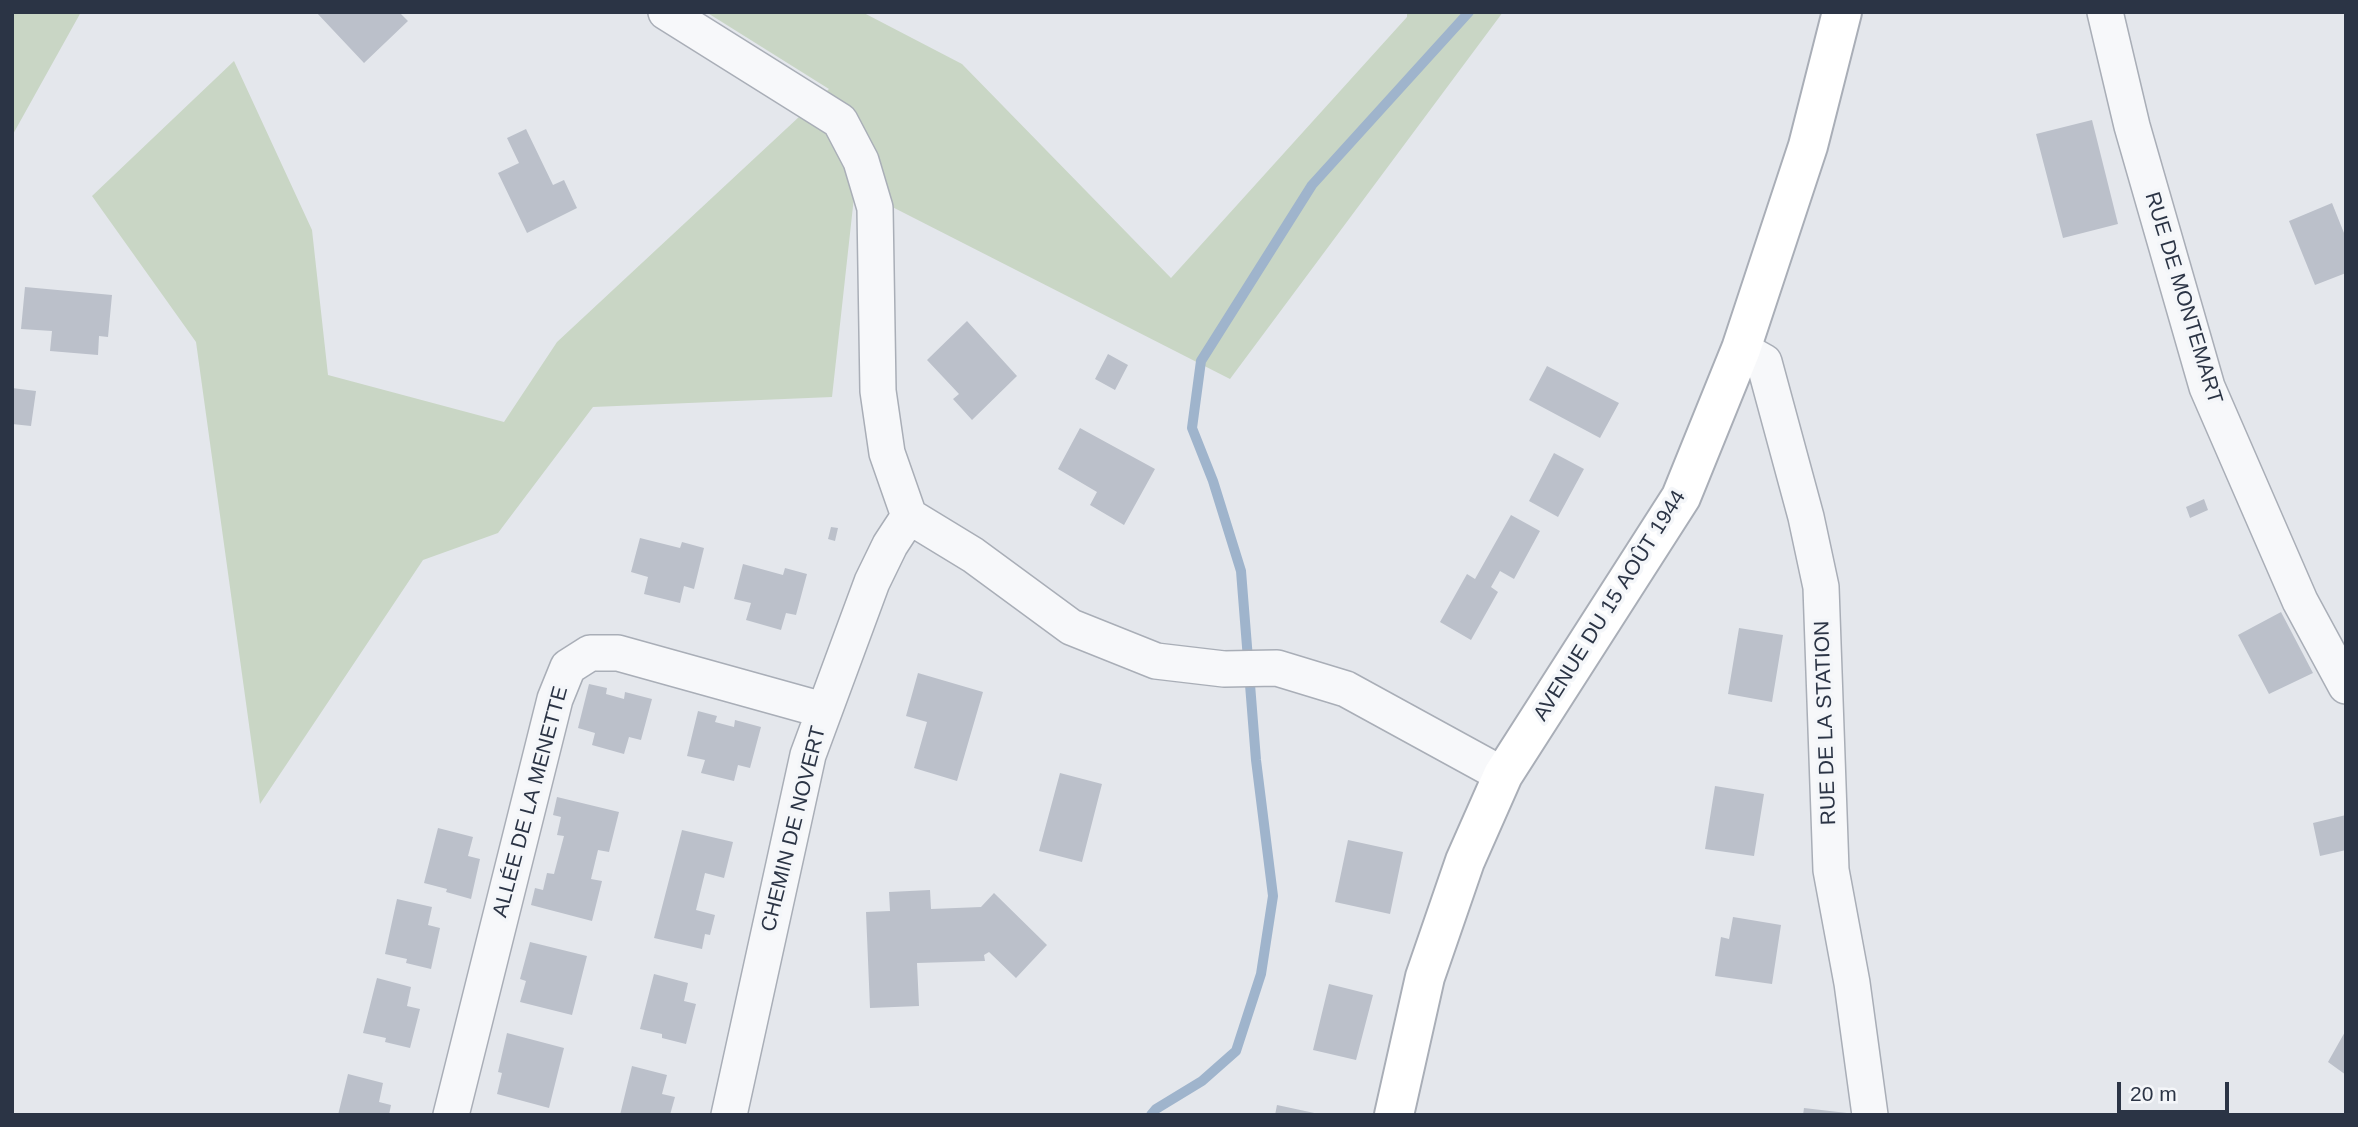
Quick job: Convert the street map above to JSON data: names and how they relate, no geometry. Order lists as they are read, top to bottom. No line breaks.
{"streets":{"main road":["AVENUE DU 15 AOÛT 1944"],"street":["RUE DE MONTEMART","RUE DE LA STATION","ALLÉE DE LA MENETTE","CHEMIN DE NOVERT"]},"crossings":[["AVENUE DU 15 AOÛT 1944","RUE DE LA STATION"],["ALLÉE DE LA MENETTE","CHEMIN DE NOVERT"]],"scale_bar":"20 m"}
